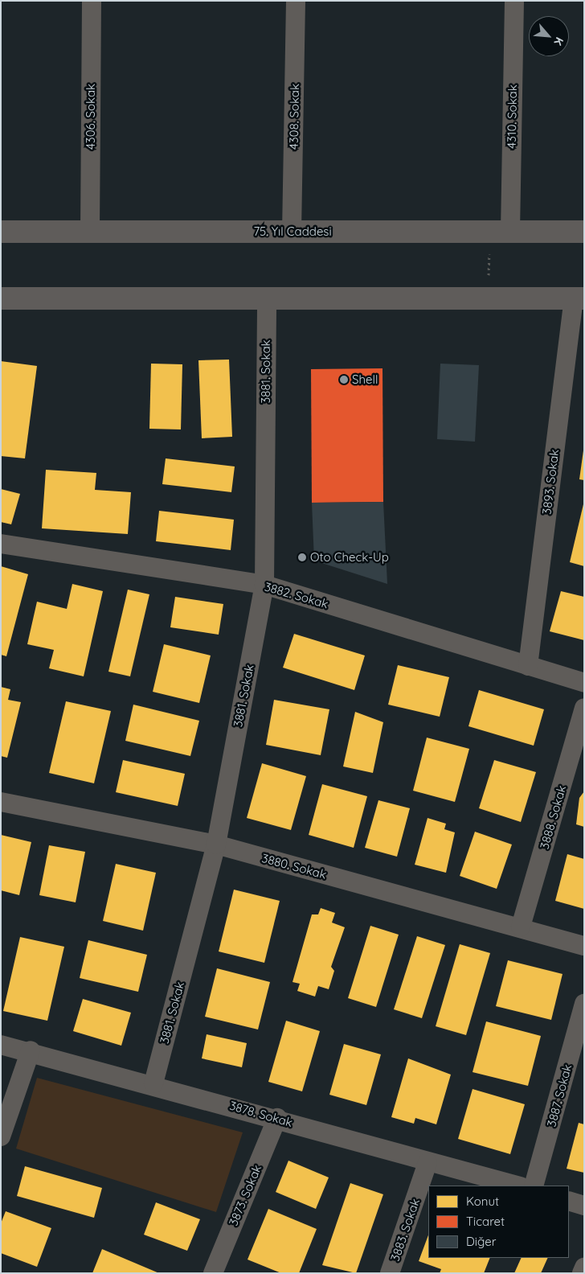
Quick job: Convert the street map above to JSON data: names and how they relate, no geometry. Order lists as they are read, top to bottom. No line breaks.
{"streets":{"main road":["75. Yıl Caddesi"],"street":["4306. Sokak","4308. Sokak","4310. Sokak","3881. Sokak","3893. Sokak","3882. Sokak","3888. Sokak","3880. Sokak","3887. Sokak","3878. Sokak","3873. Sokak","3883. Sokak"]},"crossings":[["4306. Sokak","75. Yıl Caddesi"],["4308. Sokak","75. Yıl Caddesi"],["4310. Sokak","75. Yıl Caddesi"],["3881. Sokak","3882. Sokak"],["3881. Sokak","3880. Sokak"],["3881. Sokak","3878. Sokak"],["3893. Sokak","3882. Sokak"],["3888. Sokak","3880. Sokak"],["3878. Sokak","3873. Sokak"],["3878. Sokak","3883. Sokak"]],"places":["Shell","Oto Check-Up"],"legend":["Konut","Ticaret","Diğer"],"north":"bottom right"}
